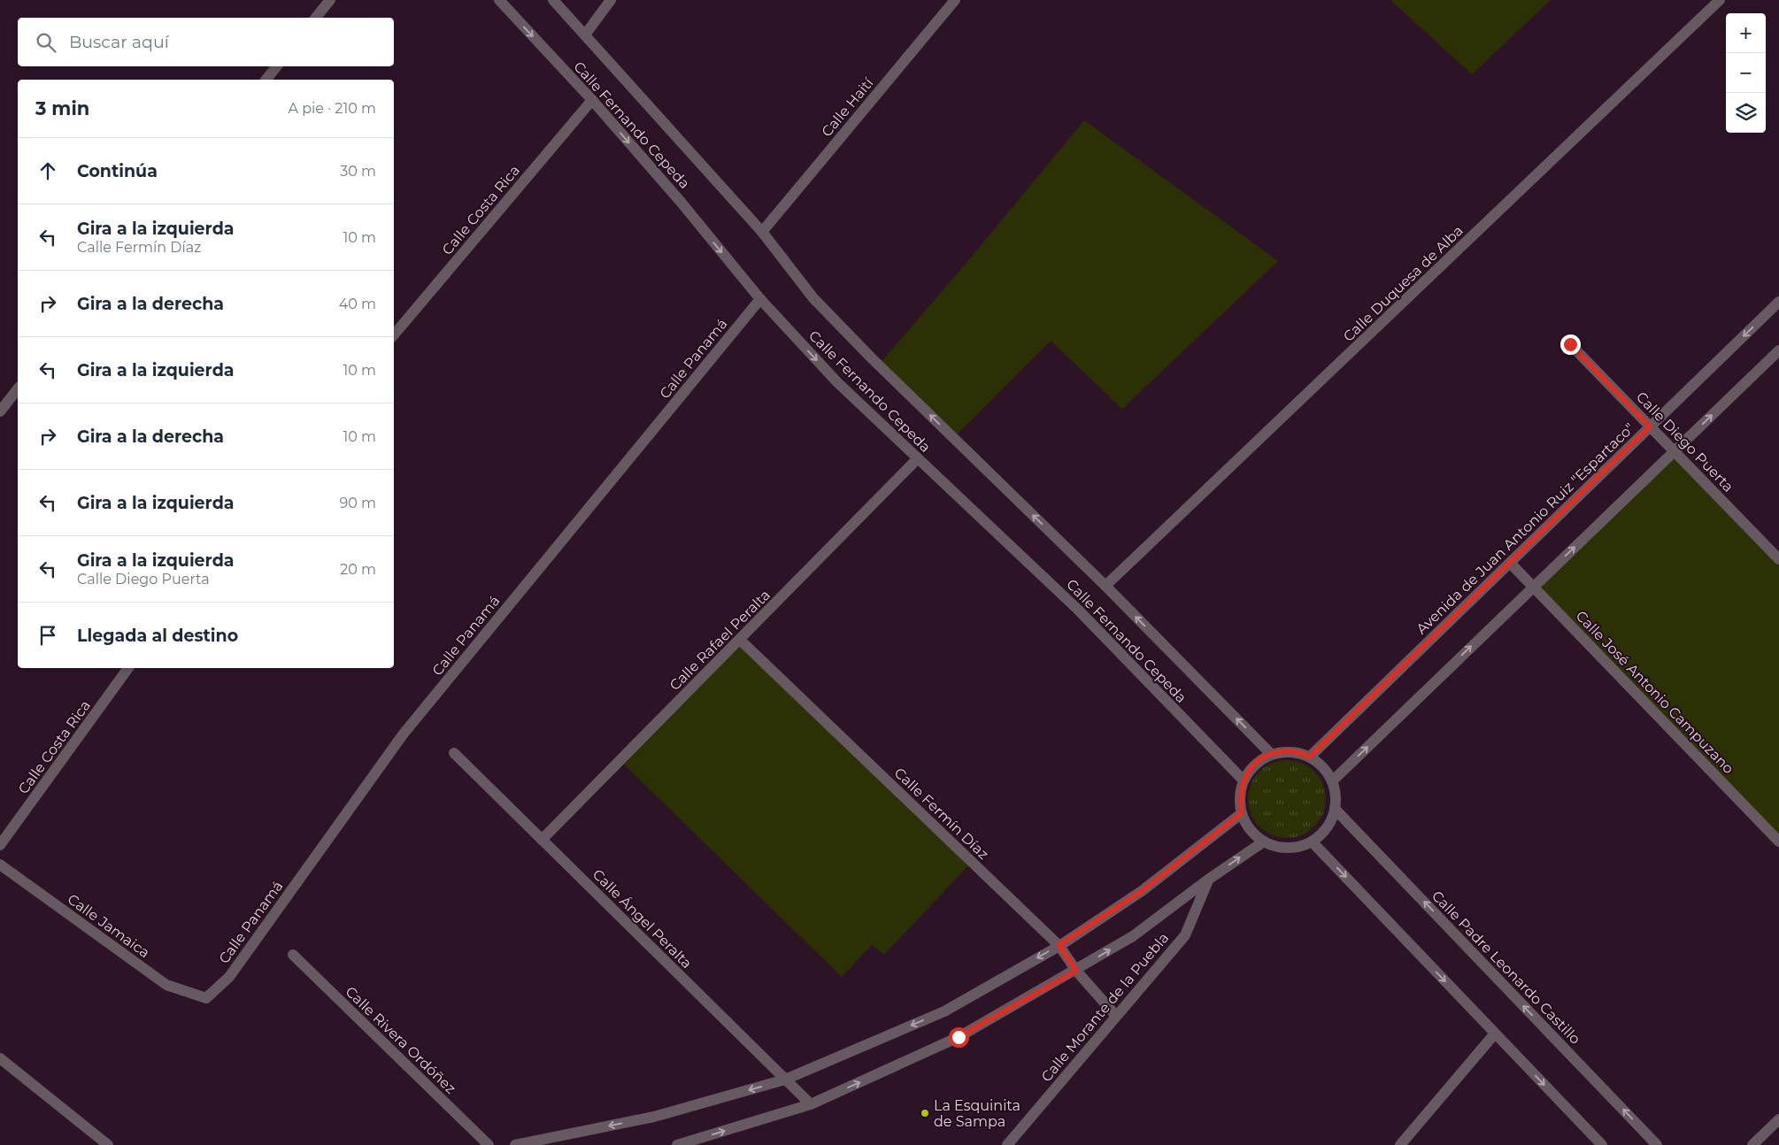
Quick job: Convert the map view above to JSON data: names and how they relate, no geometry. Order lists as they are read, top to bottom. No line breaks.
{"streets":{"street":["Calle Haití","Calle Fernando Cepeda","Calle Costa Rica","Calle Duquesa de Alba","Calle Panamá","Calle Diego Puerta","Avenida de Juan Antonio Ruiz \"Espartaco\"","Calle Rafael Peralta","Calle José Antonio Campuzano","Calle Fermín Díaz","Calle Ángel Peralta","Calle Jamaica","Calle Padre Leonardo Castillo","Calle Morante de la Puebla","Calle Rivera Ordóñez"]},"crossings":[["Calle Haití","Calle Fernando Cepeda"],["Calle Fernando Cepeda","Calle Costa Rica"],["Calle Fernando Cepeda","Calle Duquesa de Alba"],["Calle Fernando Cepeda","Calle Panamá"],["Calle Fernando Cepeda","Avenida de Juan Antonio Ruiz \"Espartaco\""],["Calle Fernando Cepeda","Calle Rafael Peralta"],["Calle Fernando Cepeda","Calle Padre Leonardo Castillo"],["Calle Panamá","Calle Jamaica"],["Calle Diego Puerta","Avenida de Juan Antonio Ruiz \"Espartaco\""],["Avenida de Juan Antonio Ruiz \"Espartaco\"","Calle José Antonio Campuzano"],["Avenida de Juan Antonio Ruiz \"Espartaco\"","Calle Padre Leonardo Castillo"],["Calle Rafael Peralta","Calle Fermín Díaz"],["Calle Rafael Peralta","Calle Ángel Peralta"],["Calle Fermín Díaz","Calle Morante de la Puebla"]],"places":["La Esquinita de Sampa"],"page":{"map_buttons":["+","−"],"search":"Buscar aquí","heading":["3 min","A pie · 210 m"],"list":[["Continúa","30 m"],["Gira a la izquierda","Calle Fermín Díaz","10 m"],["Gira a la derecha","40 m"],["Gira a la izquierda","10 m"],["Gira a la derecha","10 m"],["Gira a la izquierda","90 m"],["Gira a la izquierda","Calle Diego Puerta","20 m"],"Llegada al destino"]}}
